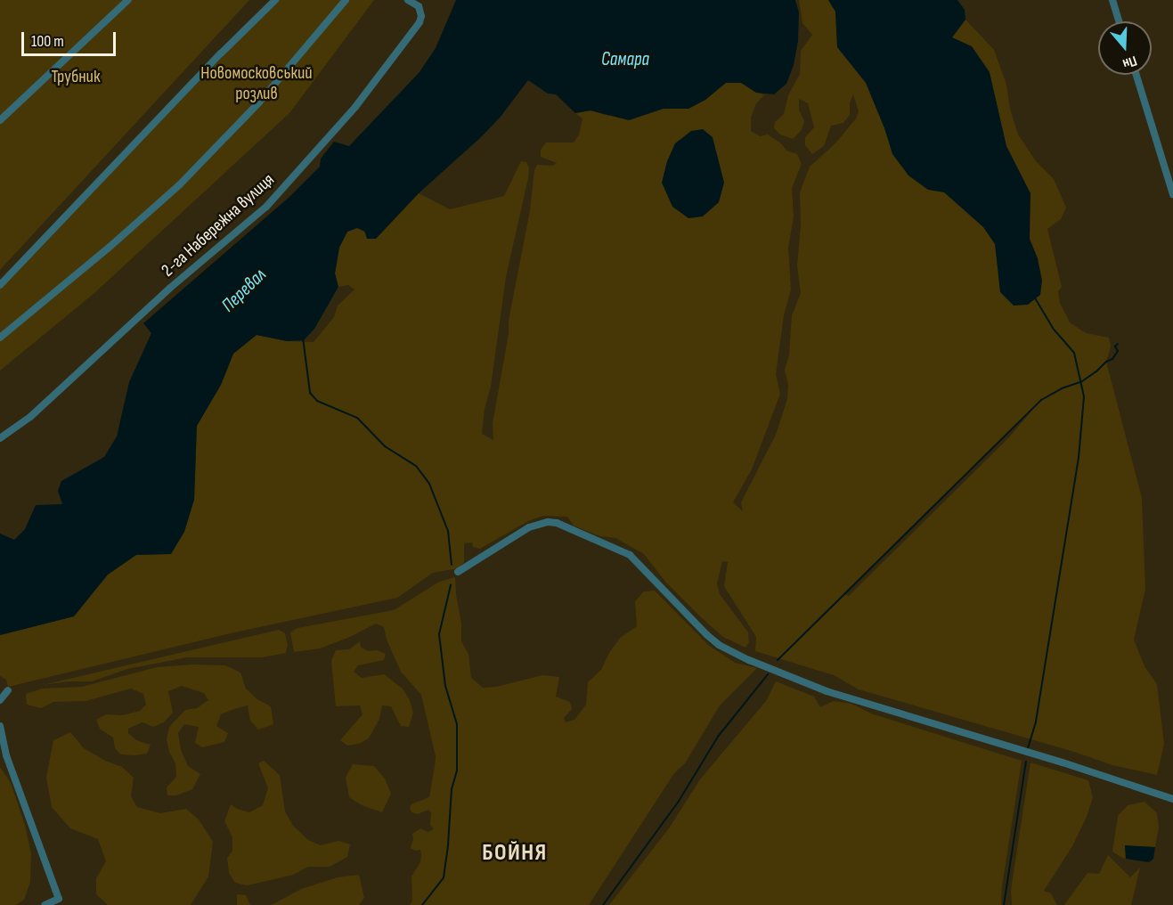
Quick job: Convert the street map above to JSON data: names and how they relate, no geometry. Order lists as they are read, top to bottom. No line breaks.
{"streets":{"street":["2-га Набережна вулиця"]},"districts":["БОЙНЯ"],"water":["Самара","Перевал"],"parks":["Новомосковський розлив","Трубник"],"scale_bar":"100 m","north":"bottom"}
